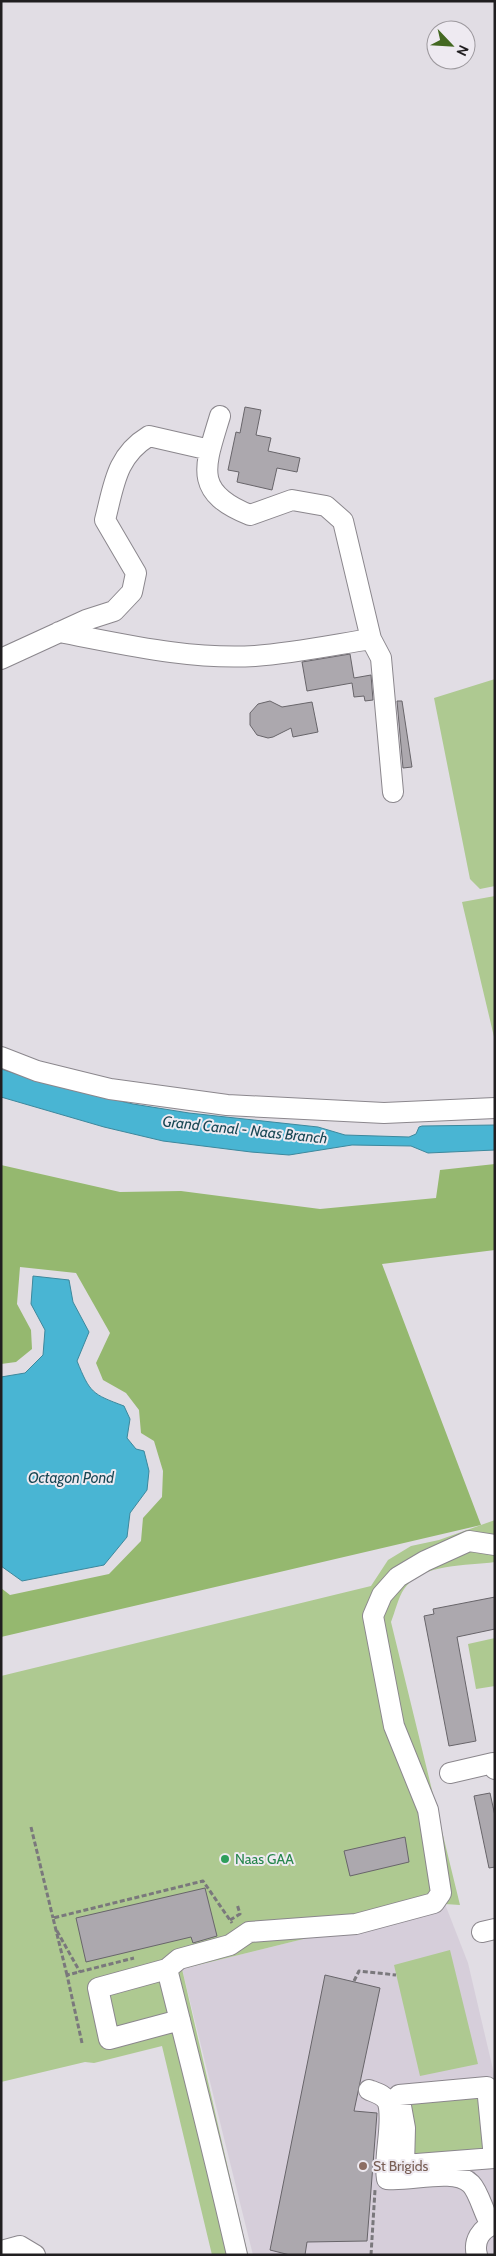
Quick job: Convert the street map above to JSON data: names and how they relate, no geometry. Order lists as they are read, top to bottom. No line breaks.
{"water":["Grand Canal - Naas Branch","Octagon Pond"],"places":["Naas GAA","St Brigids"],"north":"bottom right"}
